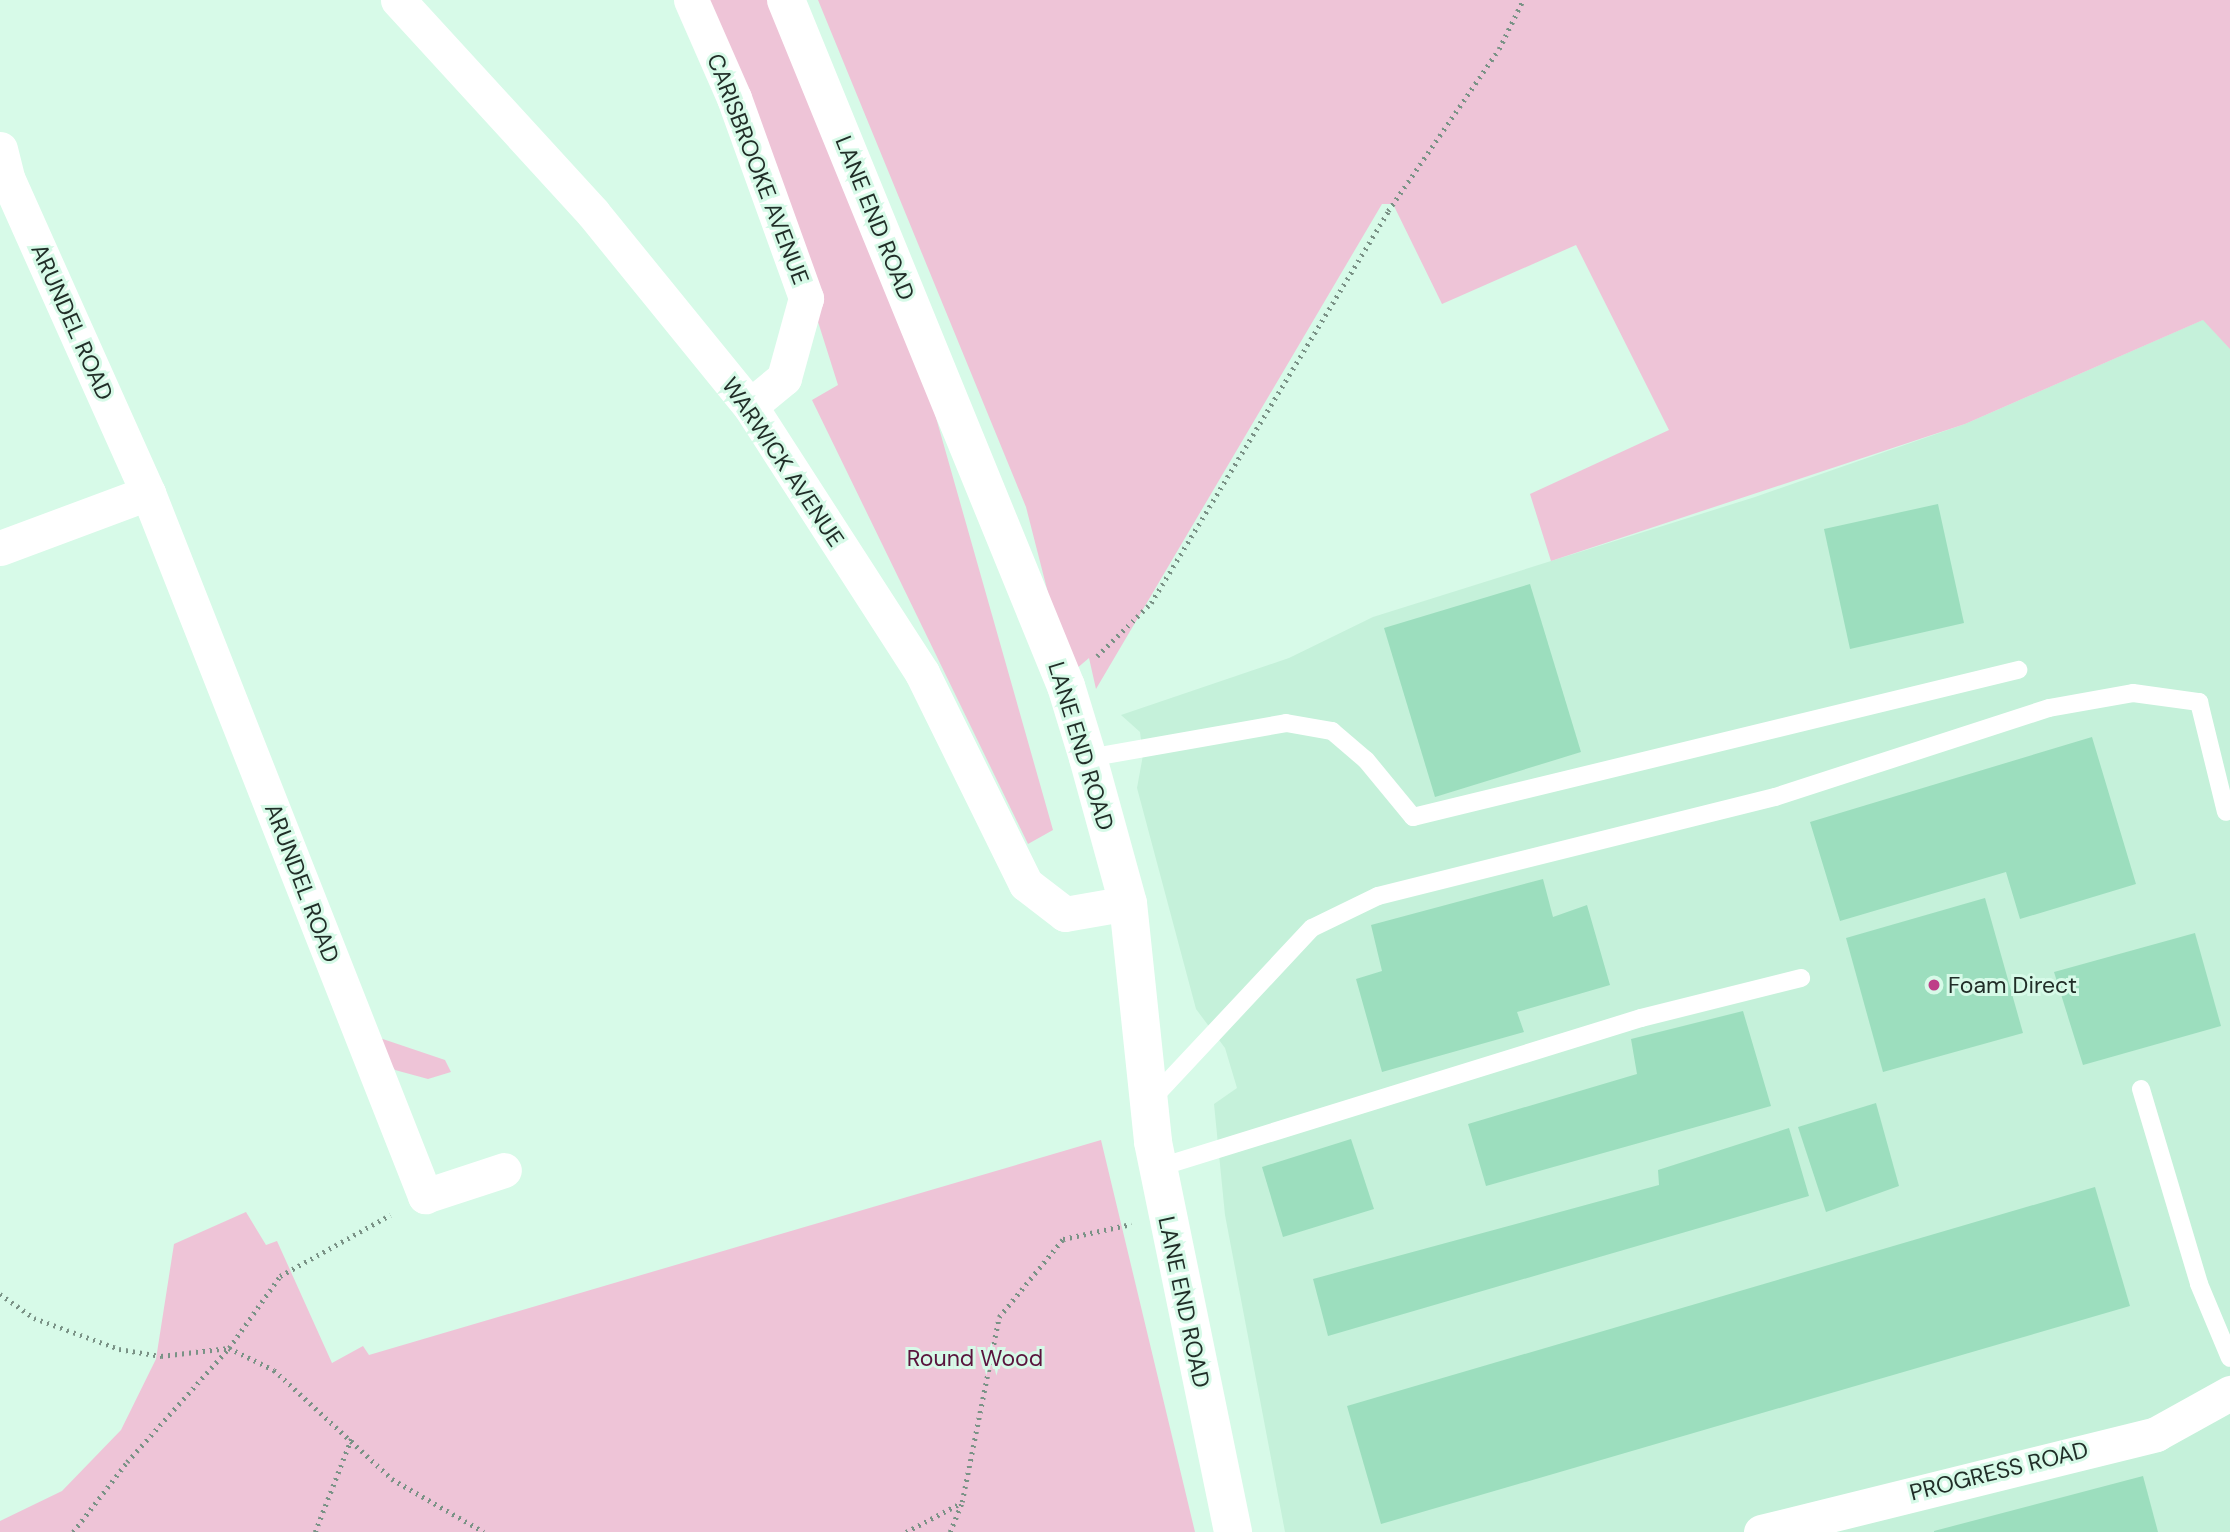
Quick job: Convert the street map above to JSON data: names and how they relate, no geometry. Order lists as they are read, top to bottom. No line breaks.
{"streets":{"street":["CARISBROOKE AVENUE","LANE END ROAD","ARUNDEL ROAD","WARWICK AVENUE","PROGRESS ROAD"]},"crossings":[["CARISBROOKE AVENUE","WARWICK AVENUE"],["LANE END ROAD","WARWICK AVENUE"]],"parks":["Round Wood"],"places":["Foam Direct"]}
